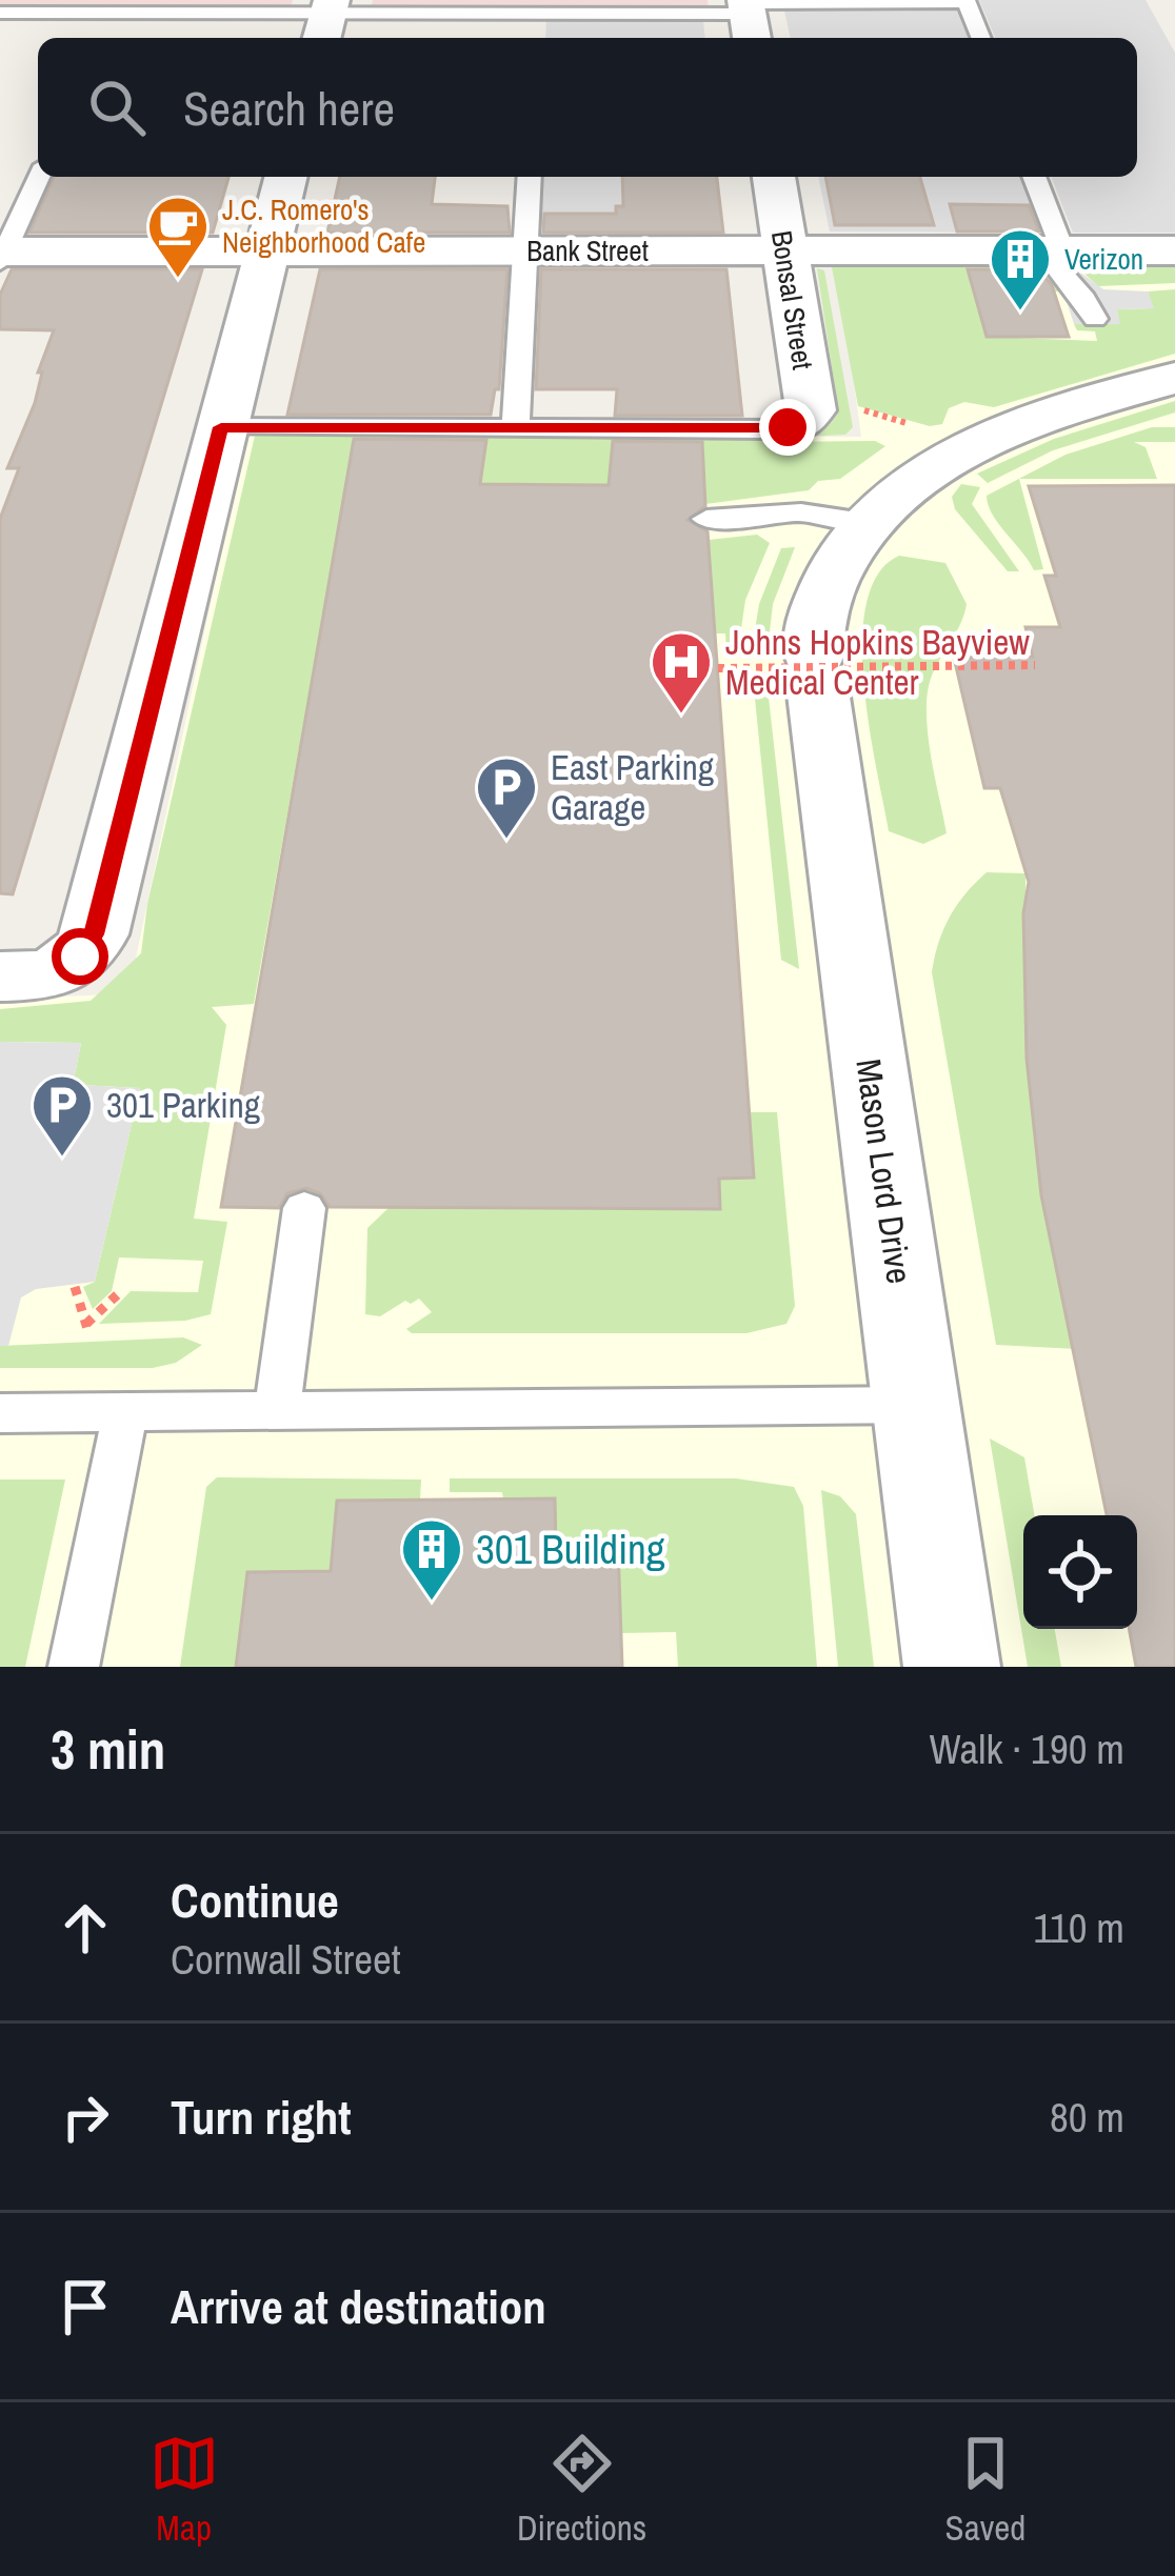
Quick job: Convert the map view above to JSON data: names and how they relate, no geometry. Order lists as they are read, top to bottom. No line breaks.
{"streets":{"street":["Bank Street","Bonsal Street","Mason Lord Drive"]},"crossings":[["Bank Street","Bonsal Street"]],"places":{"cafe":["J.C. Romero's Neighborhood Cafe"],"building":["Verizon","301 Building"],"hospital":["Johns Hopkins Bayview Medical Center"],"parking":["East Parking Garage","301 Parking"]},"page":{"search":"Search here","heading":["3 min","Walk · 190 m"],"list":[["Continue","Cornwall Street","110 m"],["Turn right","80 m"],"Arrive at destination"],"nav":["Map","Directions","Saved"]}}
